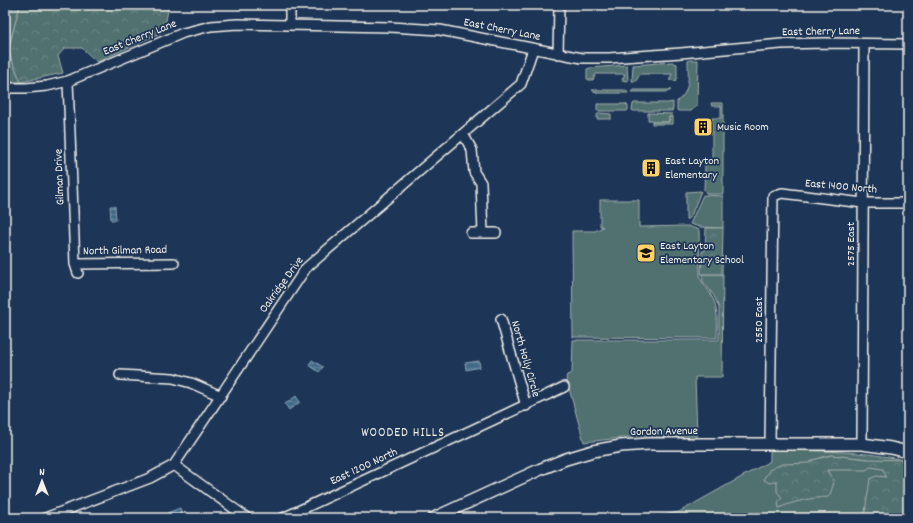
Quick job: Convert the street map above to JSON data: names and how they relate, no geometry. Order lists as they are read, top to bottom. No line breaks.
{"streets":{"main road":["Gordon Avenue"],"street":["East Cherry Lane","Gilman Drive","East 1400 North","2575 East","North Gilman Road","Oakridge Drive","2550 East","North Holly Circle","East 1200 North"]},"crossings":[["East Cherry Lane","Gilman Drive"],["East Cherry Lane","2575 East"],["East Cherry Lane","Oakridge Drive"],["Gilman Drive","North Gilman Road"],["East 1400 North","2575 East"],["East 1400 North","2550 East"],["2575 East","Gordon Avenue"],["2550 East","Gordon Avenue"],["North Holly Circle","East 1200 North"]],"districts":["WOODED HILLS"],"places":{"building":["Music Room","East Layton Elementary"],"school or university":["East Layton Elementary School"]},"north":"top"}
